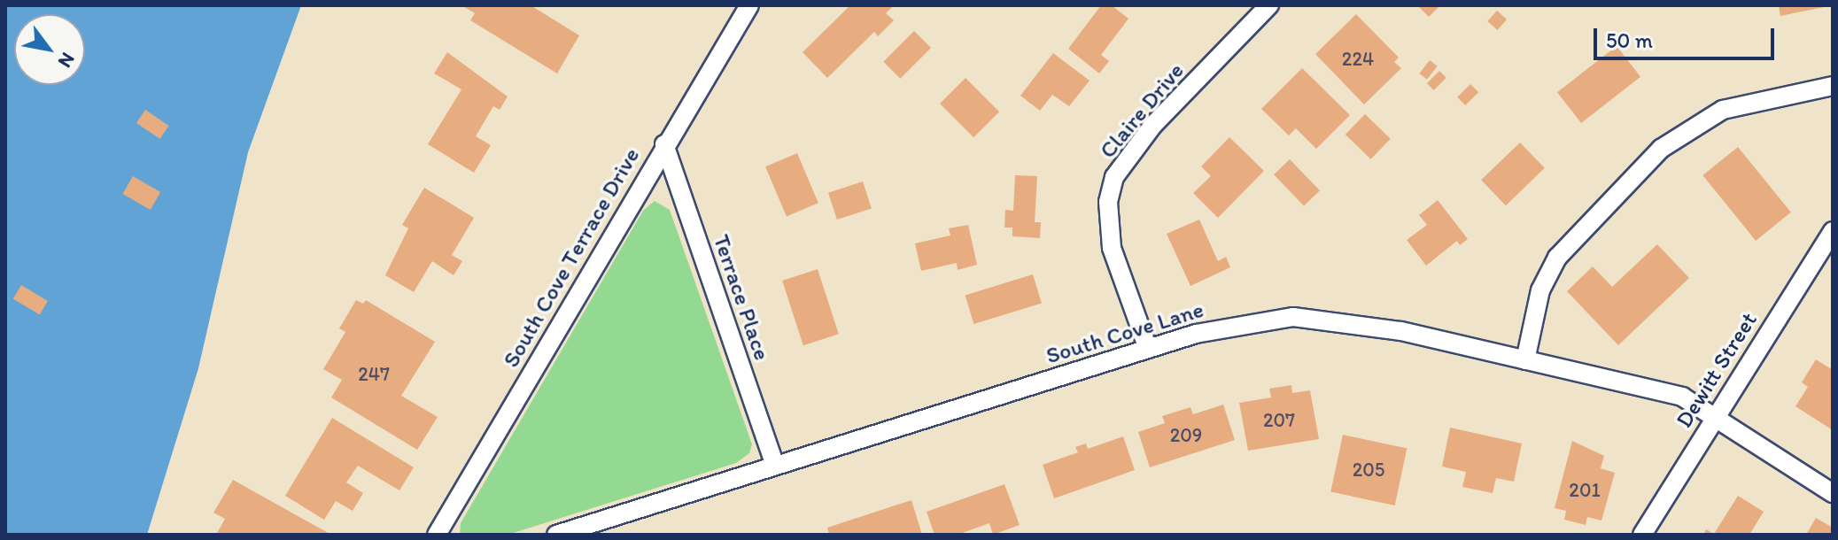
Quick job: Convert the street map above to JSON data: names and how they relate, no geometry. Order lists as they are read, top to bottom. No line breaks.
{"streets":{"street":["Claire Drive","South Cove Terrace Drive","Terrace Place","South Cove Lane","Dewitt Street"]},"crossings":[["Claire Drive","South Cove Lane"],["South Cove Terrace Drive","Terrace Place"],["Terrace Place","South Cove Lane"],["South Cove Lane","Dewitt Street"]],"house_numbers":["224","247","207","209","205","201"],"scale_bar":"50 m","north":"bottom right"}
